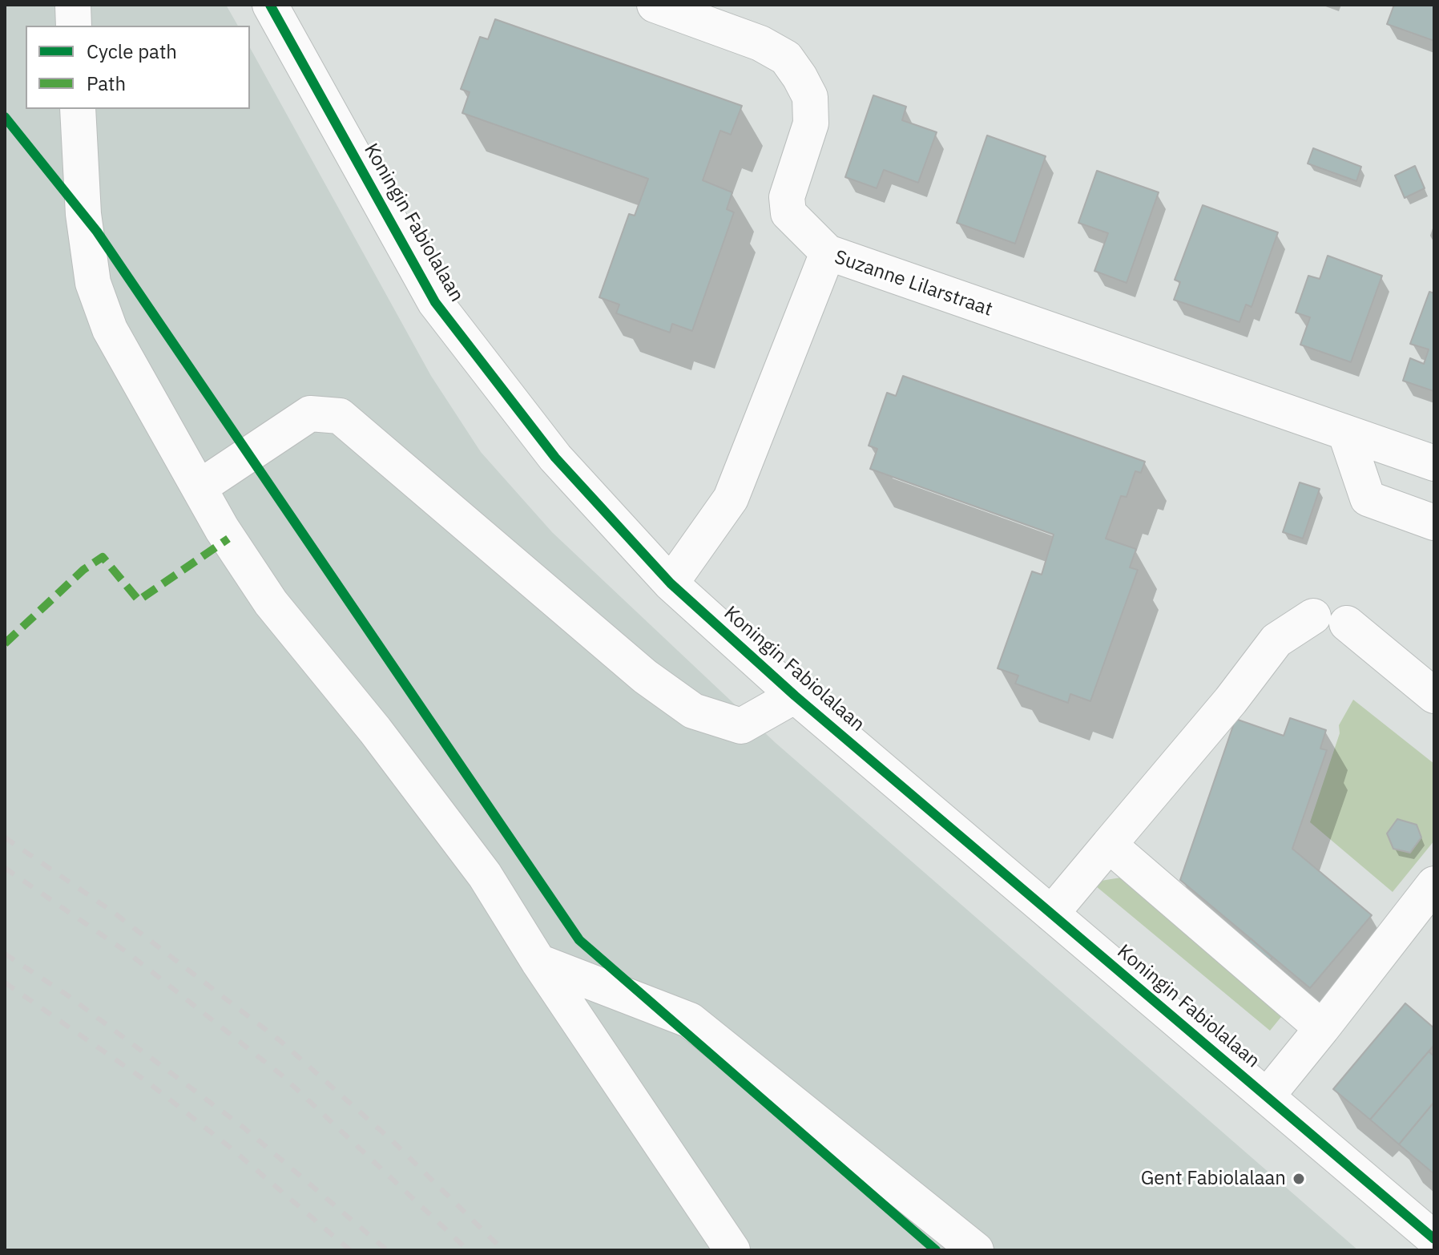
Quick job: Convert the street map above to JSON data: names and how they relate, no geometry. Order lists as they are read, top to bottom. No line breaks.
{"streets":{"street":["Koningin Fabiolalaan","Suzanne Lilarstraat"]},"crossings":[["Koningin Fabiolalaan","Suzanne Lilarstraat"]],"places":["Gent Fabiolalaan"],"legend":["Cycle path","Path"]}
